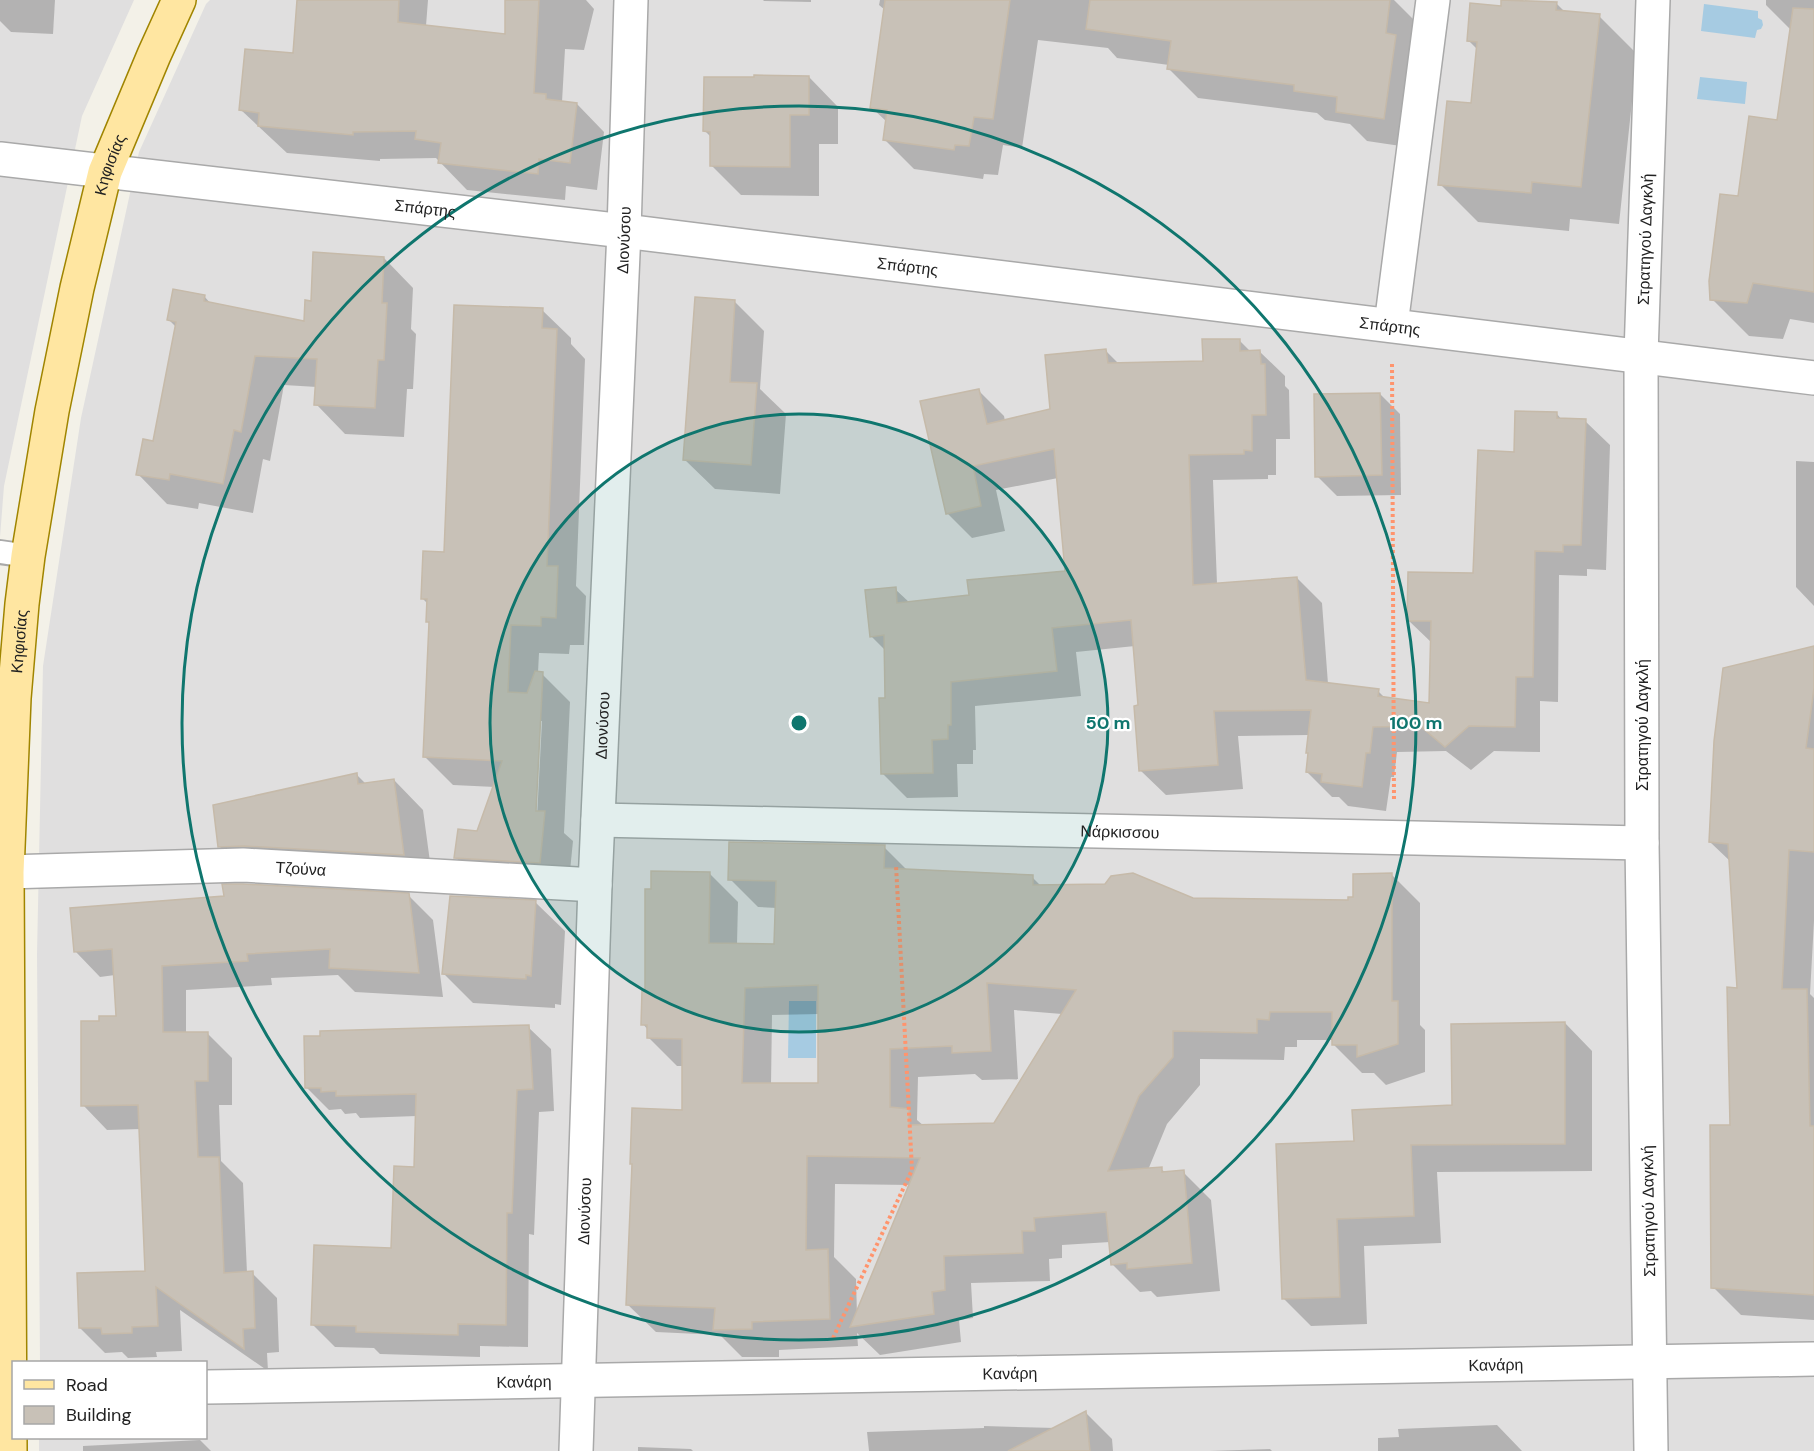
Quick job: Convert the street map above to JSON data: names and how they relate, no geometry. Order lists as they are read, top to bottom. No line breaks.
{"streets":{"main road":["Κηφισίας"],"street":["Σπάρτης","Διονύσου","Στρατηγού Δαγκλή","Νάρκισσου","Τζούνα","Κανάρη"]},"crossings":[["Κηφισίας","Σπάρτης"],["Κηφισίας","Τζούνα"],["Σπάρτης","Διονύσου"],["Σπάρτης","Στρατηγού Δαγκλή"],["Διονύσου","Νάρκισσου"],["Διονύσου","Τζούνα"],["Διονύσου","Κανάρη"],["Στρατηγού Δαγκλή","Νάρκισσου"],["Στρατηγού Δαγκλή","Κανάρη"]],"legend":["Road","Building"],"rings":["50 m","100 m"]}
